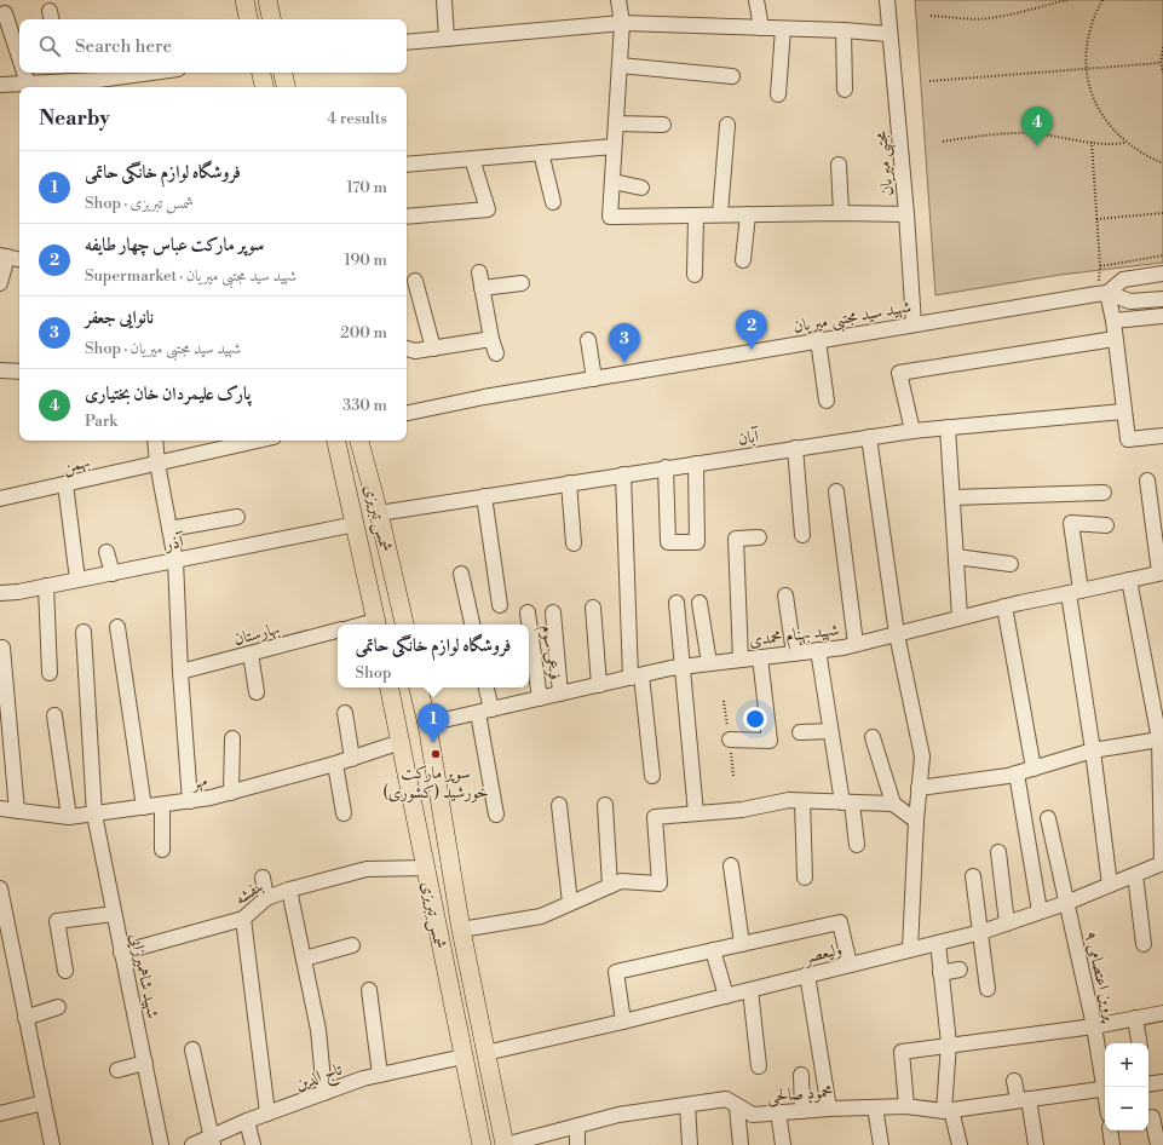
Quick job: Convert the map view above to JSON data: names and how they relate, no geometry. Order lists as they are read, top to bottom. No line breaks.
{"streets":{"main road":["شمس تبریزی"],"street":["مجتبی میریان","شهید سید مجتبی میریان","آبان","بهمن","آذر","بهارستان","شهید بهنام محمدی","فرعی سوم","مهر","بنفشه","ولیعصر","شهید شاهمیرزایی","پروین اعتصامی ۹","تاج الدین","محمود صالحی"]},"crossings":[["مجتبی میریان","شهید سید مجتبی میریان"],["آبان","شمس تبریزی"],["شمس تبریزی","آذر"],["شمس تبریزی","شهید بهنام محمدی"],["شمس تبریزی","مهر"],["شمس تبریزی","بنفشه"],["شمس تبریزی","ولیعصر"],["شمس تبریزی","تاج الدین"],["شمس تبریزی","محمود صالحی"],["شهید بهنام محمدی","فرعی سوم"],["مهر","شهید شاهمیرزایی"],["بنفشه","شهید شاهمیرزایی"],["ولیعصر","پروین اعتصامی ۹"]],"places":["سوپر مارکت خورشید (کشوری)"],"page":{"search":"Search here","heading":["Nearby","4 results"],"pins":["4","2","3","1"],"list":[{"mark":"1","name":"فروشگاه لوازم خانگی حاتمی","note":"Shop · شمس تبریزی","value":"170 m"},{"mark":"2","name":"سوپر مارکت عباس چهار طایفه","note":"Supermarket · شهید سید مجتبی میریان","value":"190 m"},{"mark":"3","name":"نانوایی جعفر","note":"Shop · شهید سید مجتبی میریان","value":"200 m"},{"mark":"4","name":"پارک علیمردان خان بختیاری","note":"Park","value":"330 m"}],"popup":["فروشگاه لوازم خانگی حاتمی","Shop"],"map_buttons":["+","−"]}}
